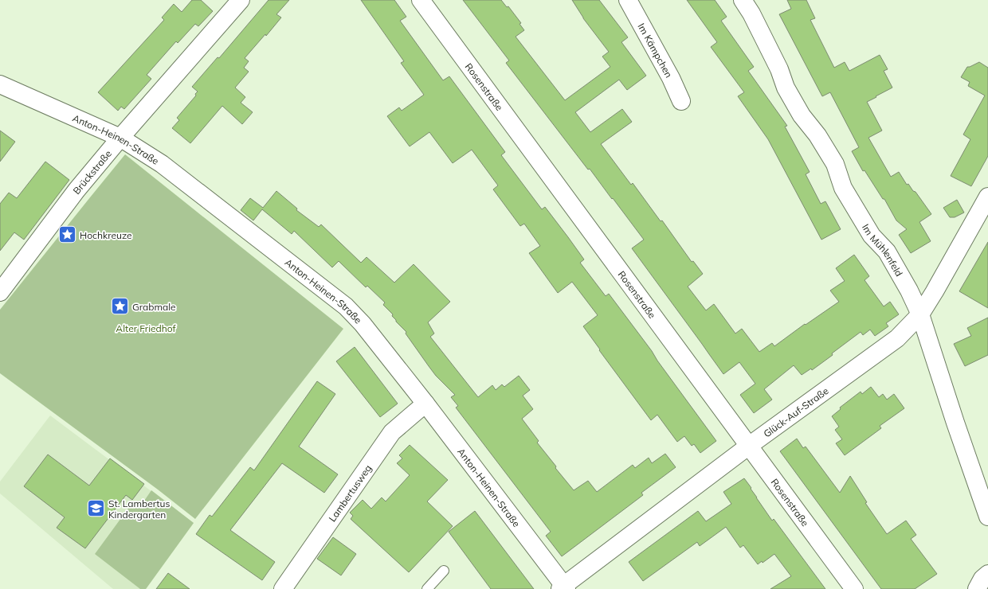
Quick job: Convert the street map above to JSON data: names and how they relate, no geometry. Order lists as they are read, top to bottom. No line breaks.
{"streets":{"street":["Im Kämpchen","Rosenstraße","Anton-Heinen-Straße","Brückstraße","Im Mühlenfeld","Glück-Auf-Straße","Lambertusweg"]},"crossings":[["Rosenstraße","Glück-Auf-Straße"],["Anton-Heinen-Straße","Brückstraße"],["Anton-Heinen-Straße","Glück-Auf-Straße"],["Anton-Heinen-Straße","Lambertusweg"],["Im Mühlenfeld","Glück-Auf-Straße"]],"parks":["Alter Friedhof"],"places":{"place":["Hochkreuze","Grabmale"],"school or university":["St. Lambertus Kindergarten"]}}
